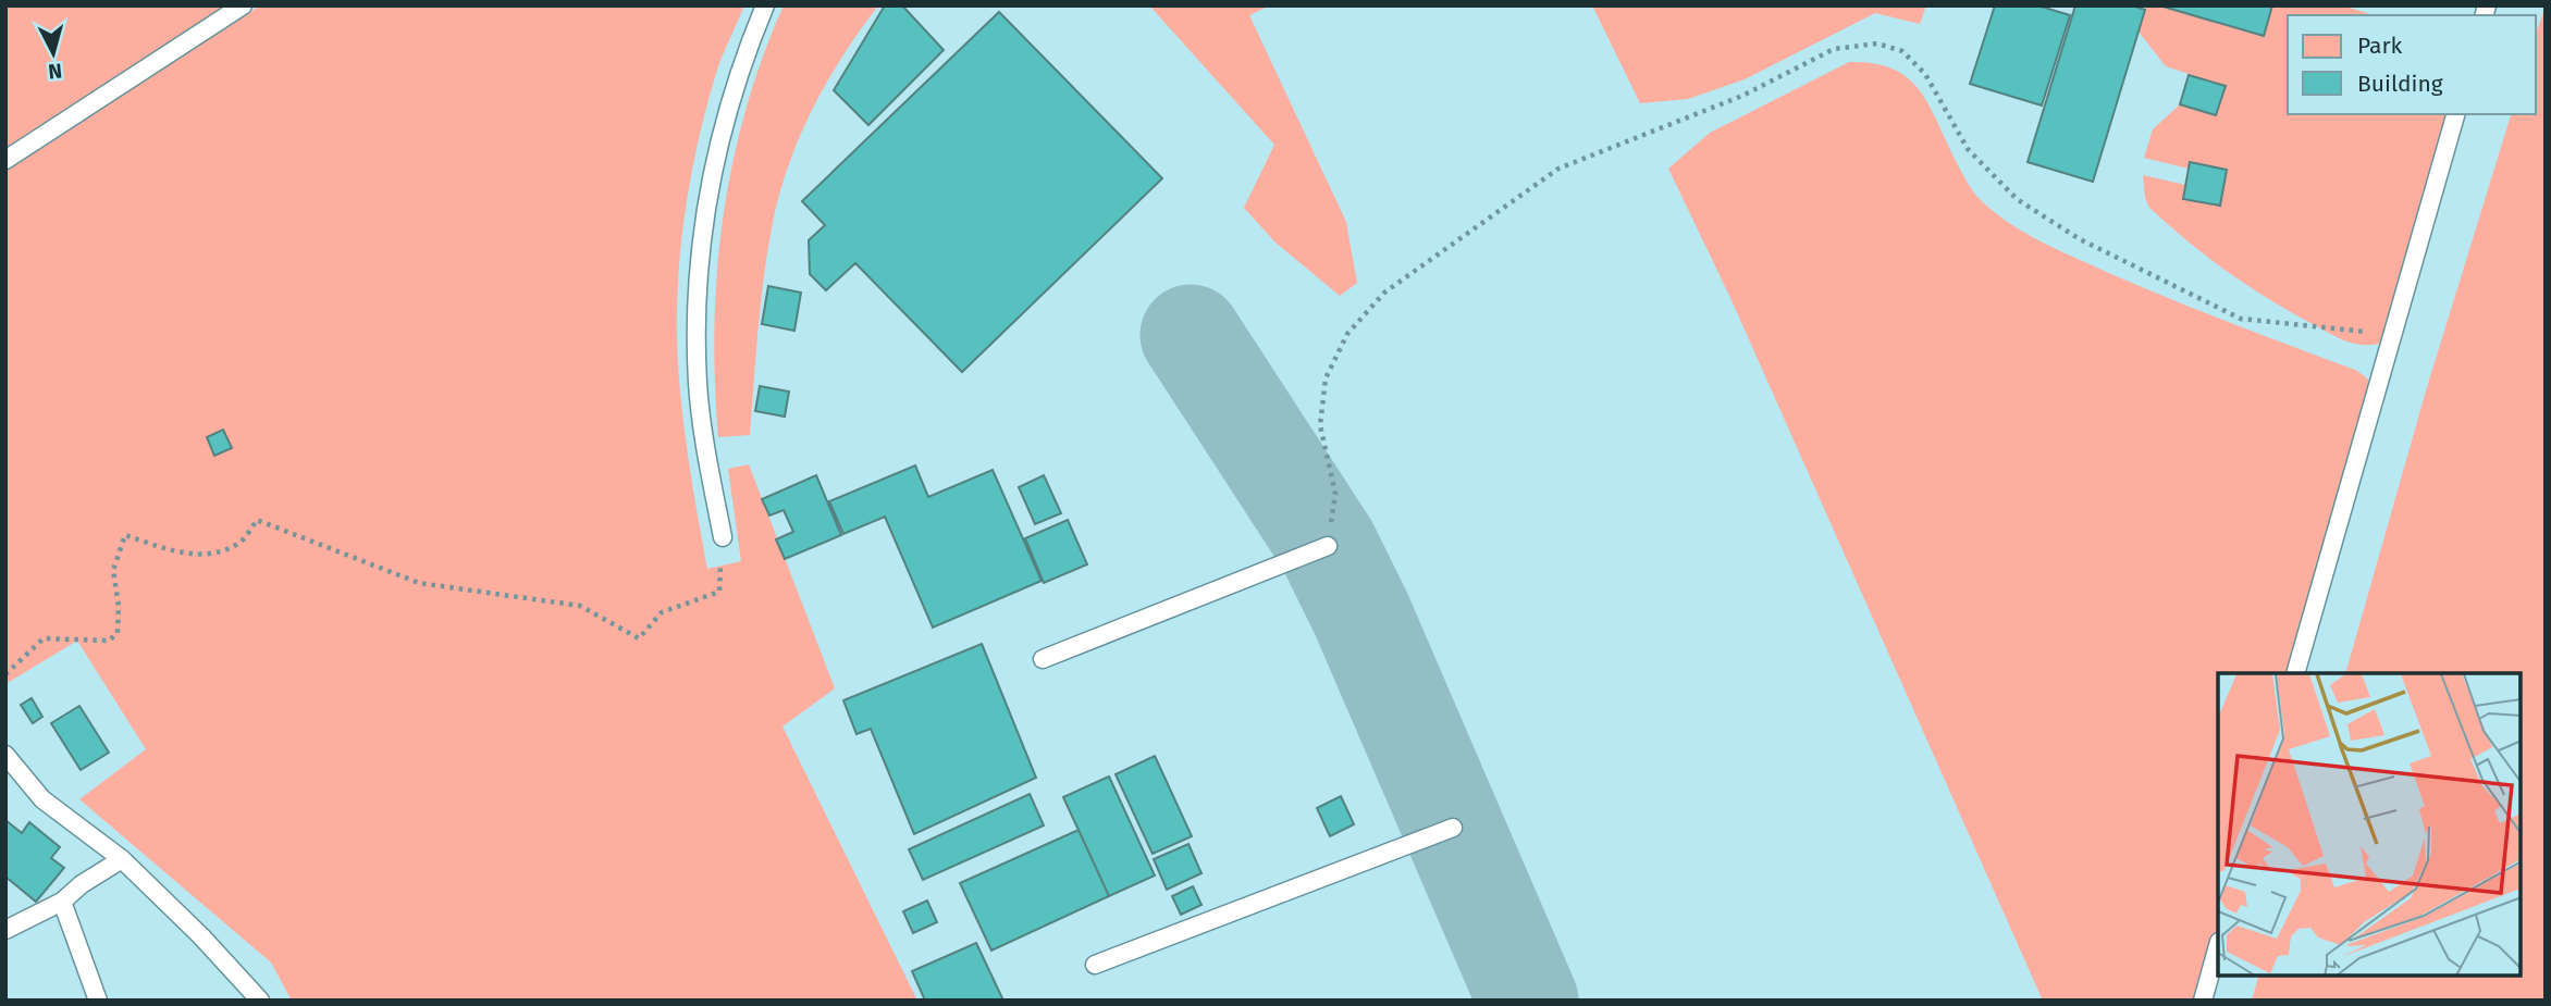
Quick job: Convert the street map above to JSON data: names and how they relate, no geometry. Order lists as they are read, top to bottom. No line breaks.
{"legend":["Park","Building"],"north":"bottom"}
